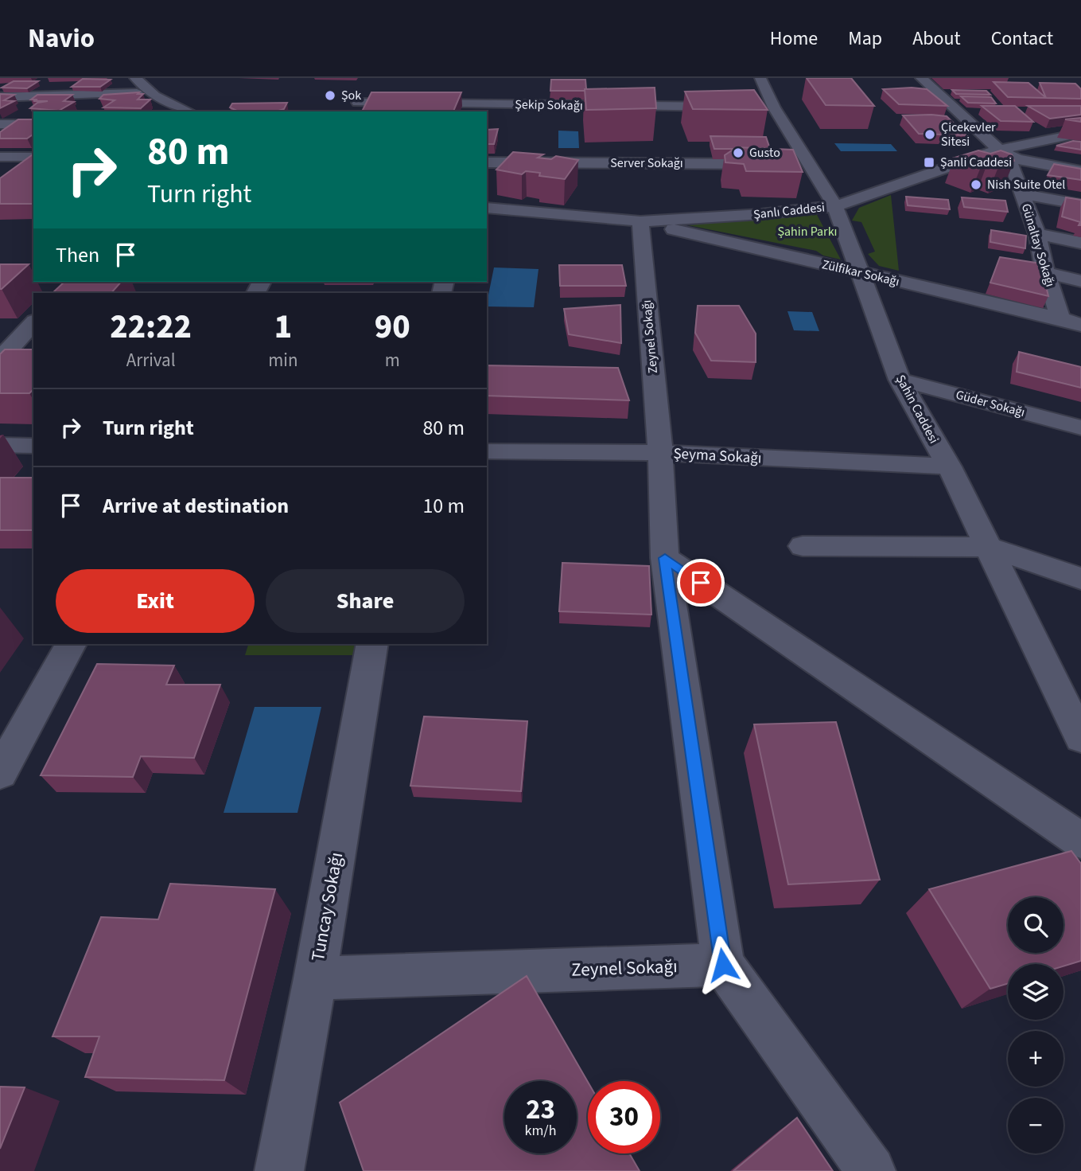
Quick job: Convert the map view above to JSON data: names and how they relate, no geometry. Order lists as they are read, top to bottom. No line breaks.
{"streets":{"street":["Şekip Sokağı","Server Sokağı","Şanlı Caddesi","Günaltay Sokağı","Zülfikar Sokağı","Zeynel Sokağı","Güder Sokağı","Şahin Caddesi","Şeyma Sokağı","Tuncay Sokağı"]},"crossings":[["Server Sokağı","Şahin Caddesi"],["Şanlı Caddesi","Günaltay Sokağı"],["Şanlı Caddesi","Zülfikar Sokağı"],["Şanlı Caddesi","Zeynel Sokağı"],["Şanlı Caddesi","Şahin Caddesi"],["Günaltay Sokağı","Zülfikar Sokağı"],["Zülfikar Sokağı","Zeynel Sokağı"],["Zülfikar Sokağı","Şahin Caddesi"],["Zeynel Sokağı","Şeyma Sokağı"],["Zeynel Sokağı","Tuncay Sokağı"],["Güder Sokağı","Şahin Caddesi"],["Şahin Caddesi","Şeyma Sokağı"]],"parks":["Şahin Parkı"],"places":{"other":["Şok","Çicekevler Sitesi","Gusto","Nish Suite Otel"],"transit":["Şanli Caddesi"]},"page":{"header":"Navio","nav":["Home","Map","About","Contact"],"turn":["80 m","Turn right"],"then":"Then","eta":["22:22","Arrival","1","min","90","m"],"list":[{"name":"Turn right","value":"80 m"},{"name":"Arrive at destination","value":"10 m"}],"buttons":["Exit","Share"],"map_buttons":["+","−"],"speed":"23 km/h","limit":"30"}}
